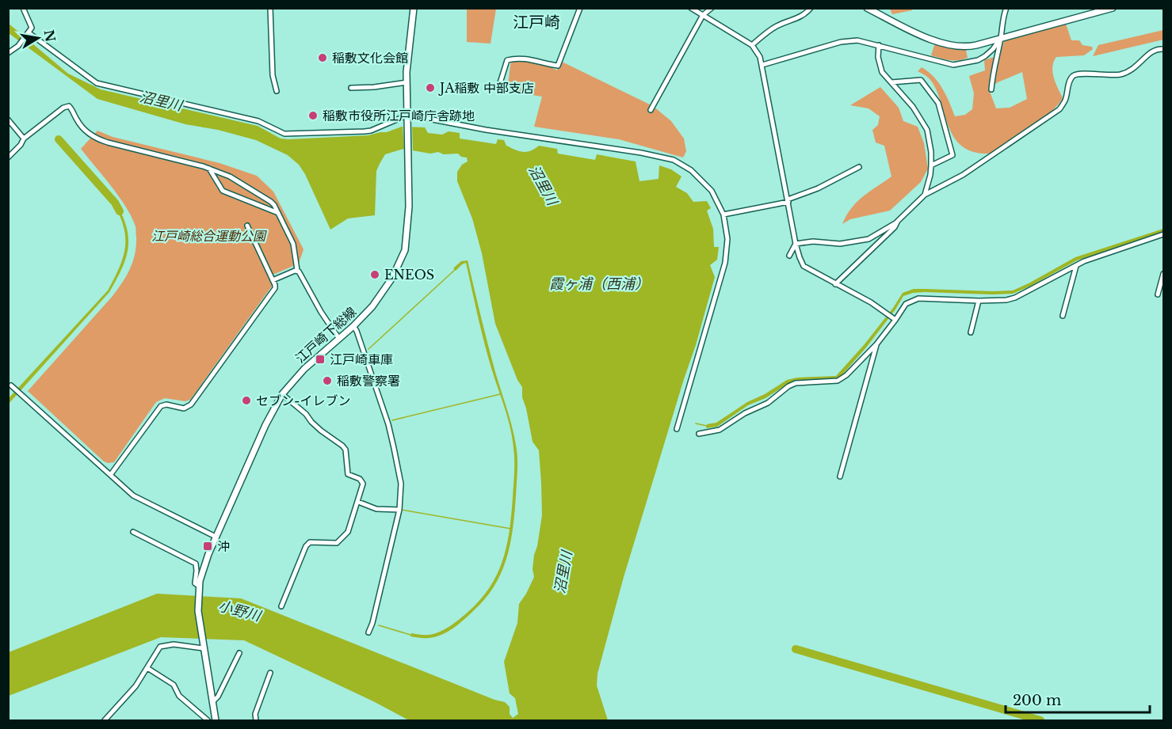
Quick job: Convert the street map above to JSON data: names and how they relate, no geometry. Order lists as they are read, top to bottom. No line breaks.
{"streets":{"main road":["江戸崎下総線"]},"districts":["江戸崎"],"water":["沼里川","霞ヶ浦（西浦）","小野川"],"parks":["江戸崎総合運動公園"],"places":{"other":["稲敷文化会館","JA稲敷 中部支店","稲敷市役所江戸崎庁舎跡地","ENEOS","稲敷警察署","セブン-イレブン"],"transit":["江戸崎車庫","沖"]},"scale_bar":"200 m","north":"right"}
